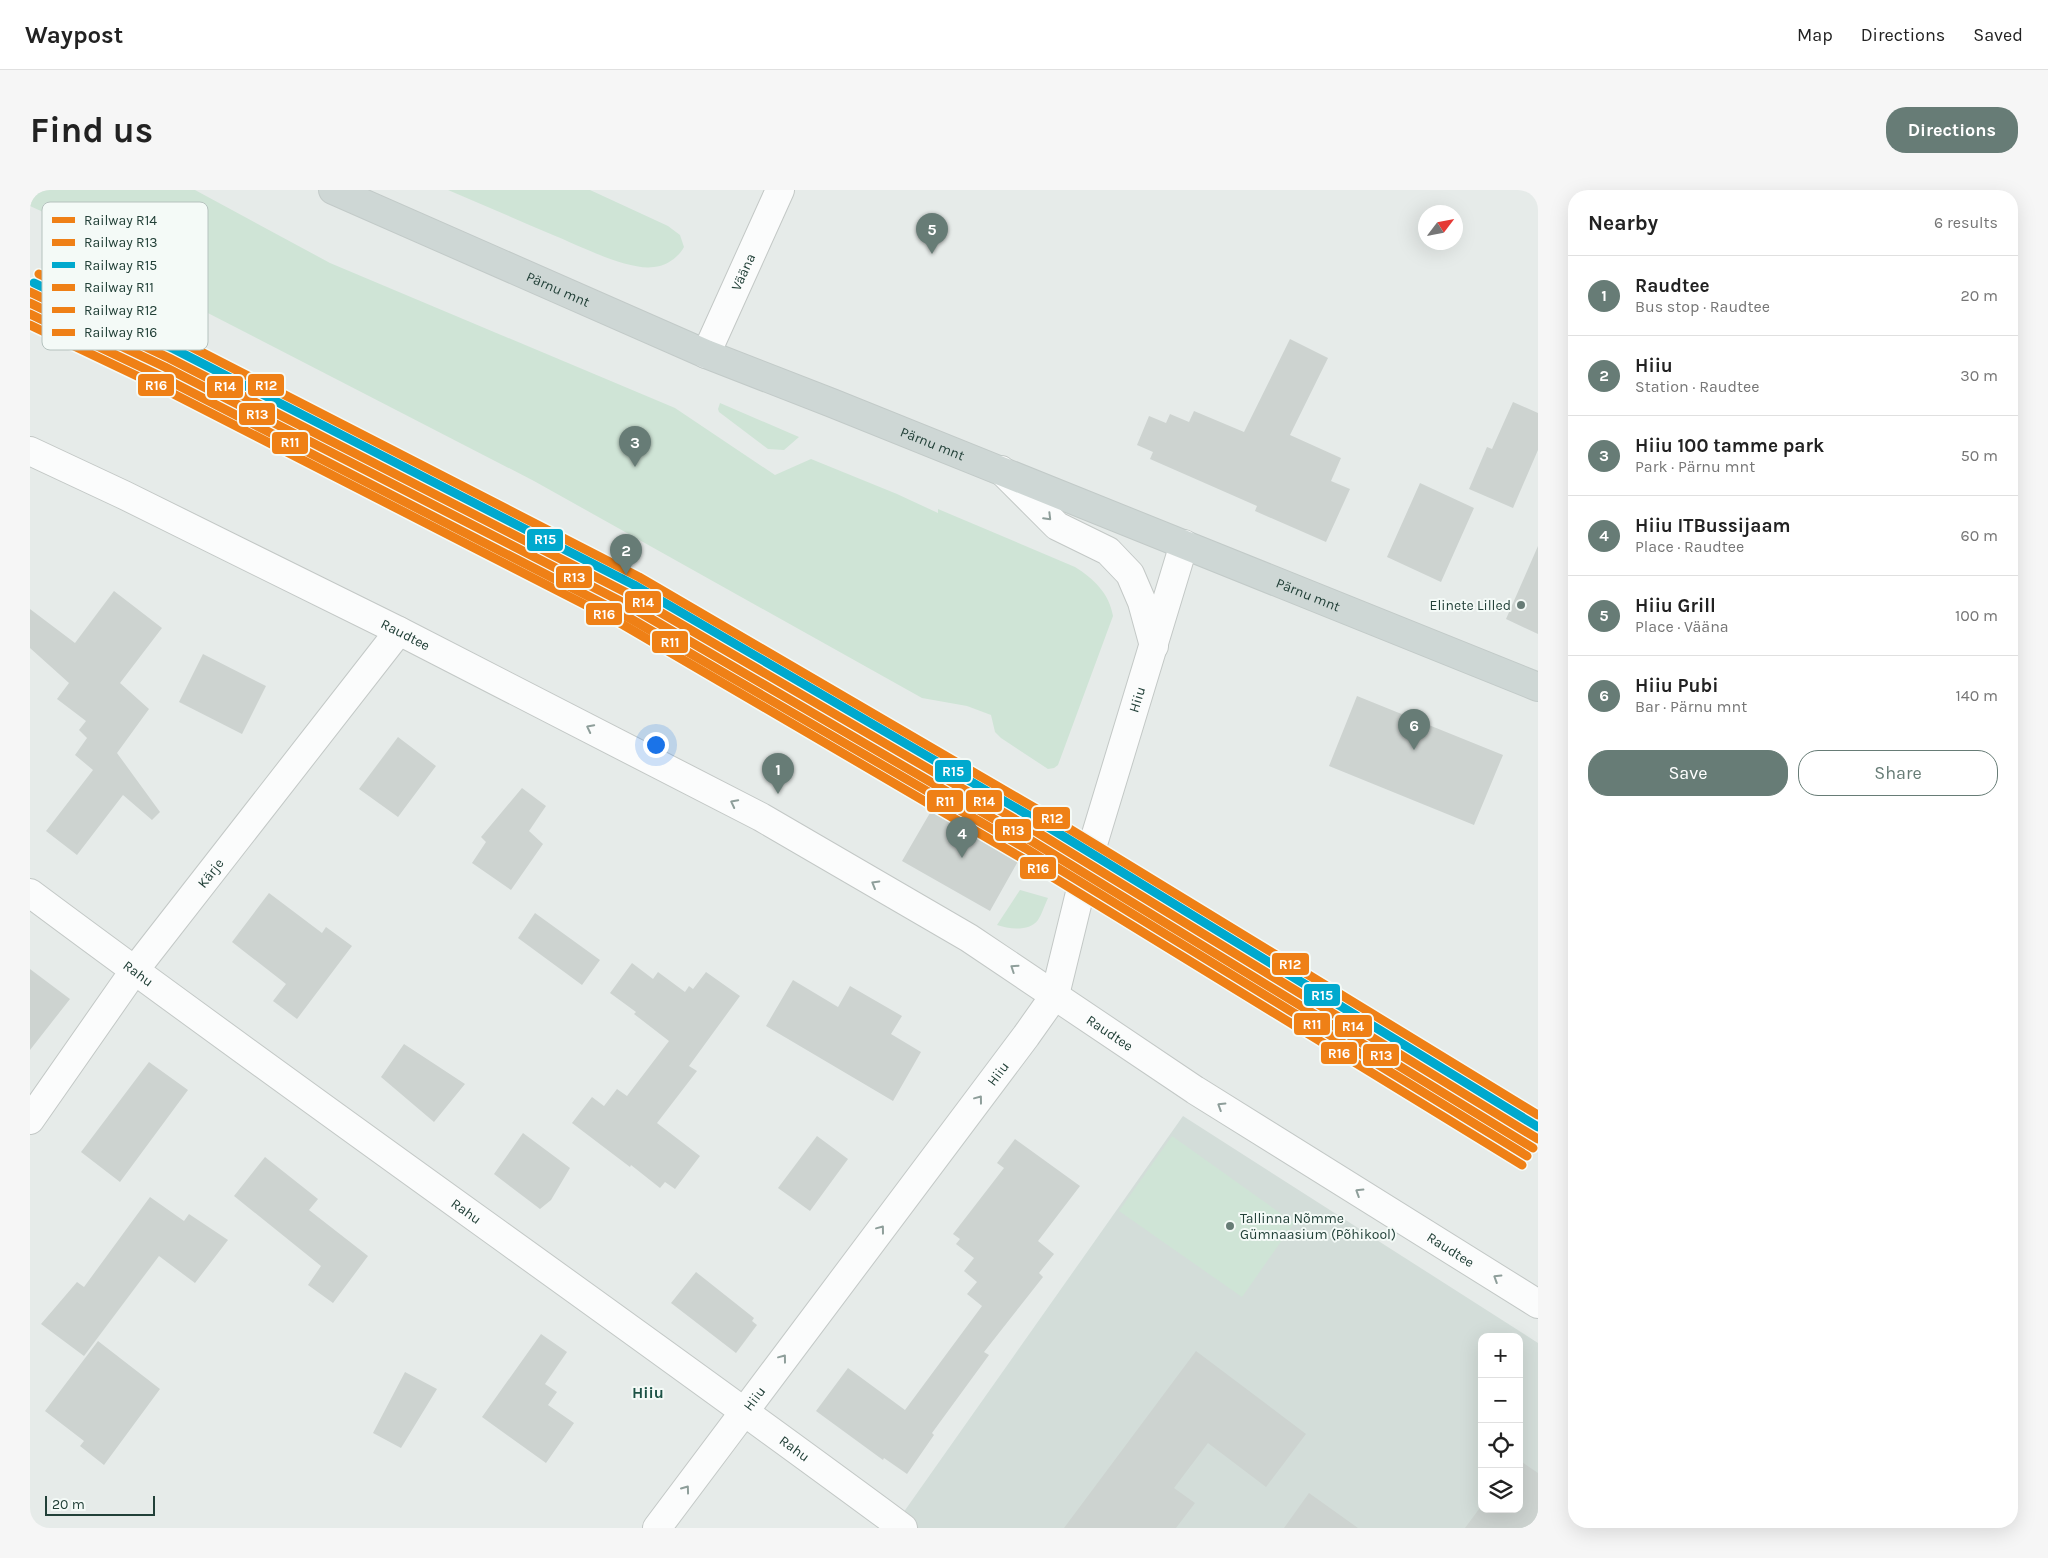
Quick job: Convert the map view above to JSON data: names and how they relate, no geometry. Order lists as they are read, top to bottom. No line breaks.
{"streets":{"main road":["Pärnu mnt"],"street":["Vääna","Raudtee","Hiiu","Kärje","Rahu"]},"crossings":[["Vääna","Pärnu mnt"],["Pärnu mnt","Hiiu"],["Raudtee","Hiiu"],["Raudtee","Kärje"],["Hiiu","Rahu"],["Kärje","Rahu"]],"one_way":["Raudtee","Hiiu"],"districts":["Hiiu"],"places":["Elinete Lilled","Tallinna Nõmme Gümnaasium (Põhikool)"],"lines":["rail line R12","rail line R15","rail line R14","rail line R13","rail line R11","rail line R16"],"legend":["Railway R14","Railway R13","Railway R15","Railway R11","Railway R12","Railway R16"],"scale_bar":"20 m","north":"top right","page":{"header":"Waypost","nav":["Map","Directions","Saved"],"buttons":["Directions",["Save","Share"]],"title":"Find us","heading":["Nearby","6 results"],"pins":["5","3","2","6","1","4"],"list":[{"mark":"1","name":"Raudtee","note":"Bus stop · Raudtee","value":"20 m"},{"mark":"2","name":"Hiiu","note":"Station · Raudtee","value":"30 m"},{"mark":"3","name":"Hiiu 100 tamme park","note":"Park · Pärnu mnt","value":"50 m"},{"mark":"4","name":"Hiiu ITBussijaam","note":"Place · Raudtee","value":"60 m"},{"mark":"5","name":"Hiiu Grill","note":"Place · Vääna","value":"100 m"},{"mark":"6","name":"Hiiu Pubi","note":"Bar · Pärnu mnt","value":"140 m"}],"map_buttons":["+","−"],"scale":"20 m"}}
